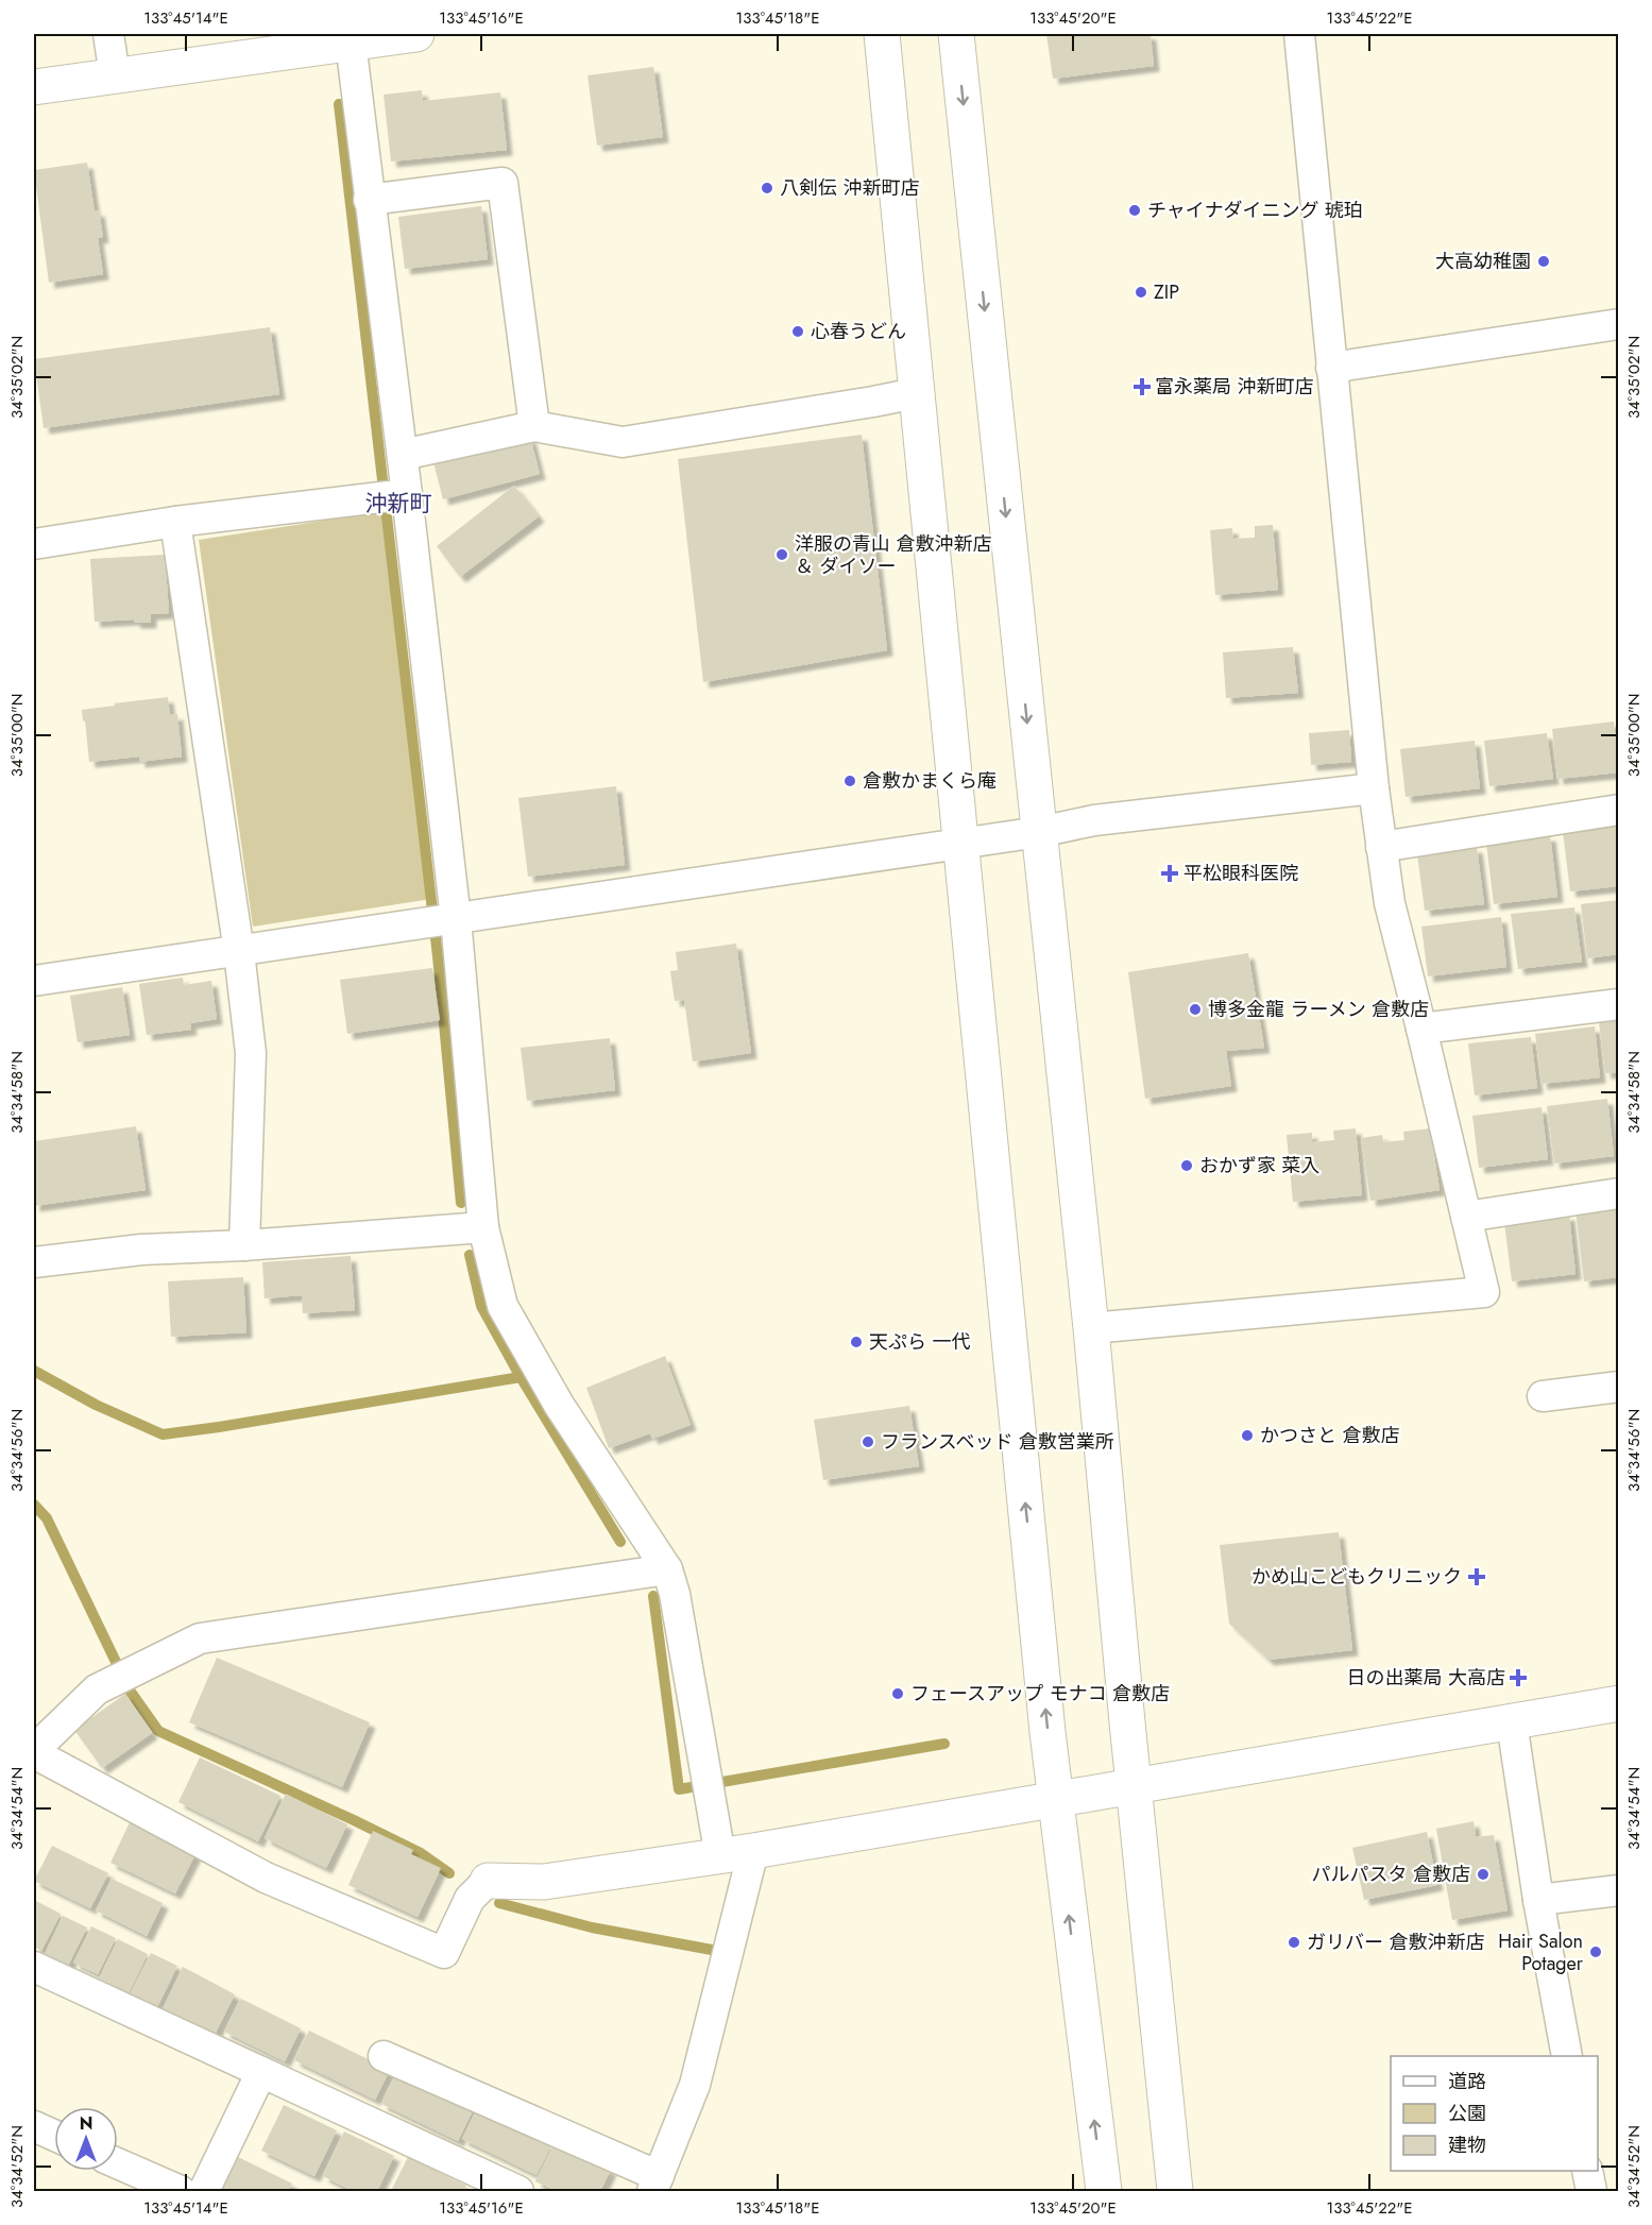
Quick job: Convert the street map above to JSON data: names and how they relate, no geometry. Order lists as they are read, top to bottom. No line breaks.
{"districts":["沖新町"],"places":{"other":["八剣伝 沖新町店","チャイナダイニング 琥珀","大高幼稚園","ZIP","心春うどん","洋服の青山 倉敷沖新店 ＆ ダイソー","倉敷かまくら庵","博多金龍 ラーメン 倉敷店","おかず家 菜入","天ぷら 一代","かつさと 倉敷店","フランスベッド 倉敷営業所","フェースアップ モナコ 倉敷店","パルパスタ 倉敷店","ガリバー 倉敷沖新店","Hair Salon Potager"],"health":["富永薬局 沖新町店","平松眼科医院","かめ山こどもクリニック","日の出薬局 大高店"]},"legend":["道路","公園","建物"],"north":"top","coordinates":["133°45'14\"E","133°45'16\"E","133°45'18\"E","133°45'20\"E","133°45'22\"E","34°35'02\"N","34°35'00\"N","34°34'58\"N","34°34'56\"N","34°34'54\"N","34°34'52\"N"]}
